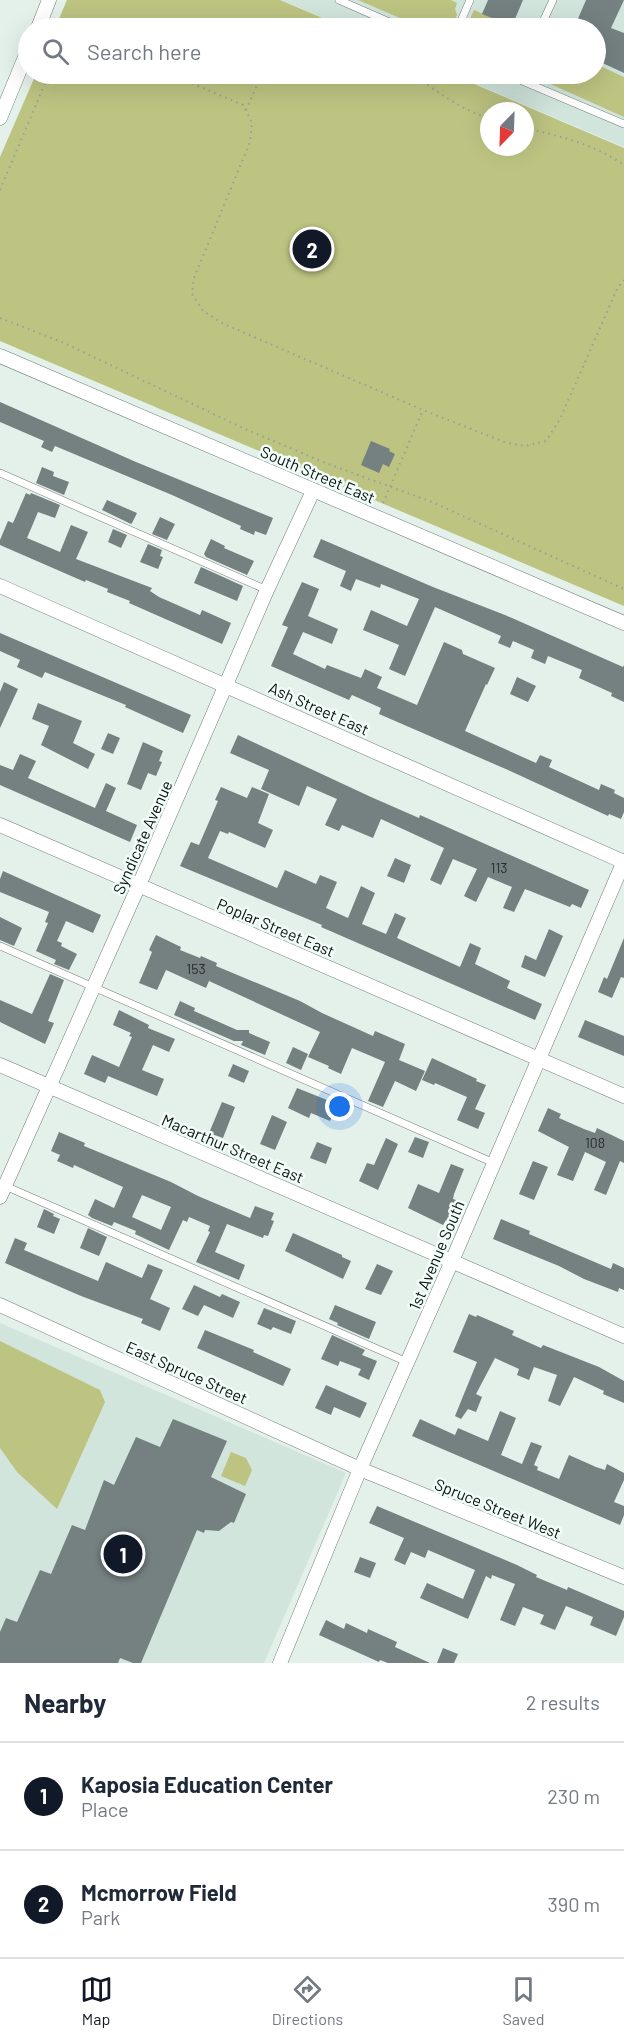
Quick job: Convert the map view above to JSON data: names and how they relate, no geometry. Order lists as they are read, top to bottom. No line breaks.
{"streets":{"street":["South Street East","Ash Street East","Syndicate Avenue","Poplar Street East","Macarthur Street East","1st Avenue South","East Spruce Street","Spruce Street West"]},"crossings":[["South Street East","Syndicate Avenue"],["Ash Street East","Syndicate Avenue"],["Ash Street East","1st Avenue South"],["Syndicate Avenue","Poplar Street East"],["Syndicate Avenue","Macarthur Street East"],["Poplar Street East","1st Avenue South"],["Macarthur Street East","1st Avenue South"],["1st Avenue South","East Spruce Street"],["1st Avenue South","Spruce Street West"],["East Spruce Street","Spruce Street West"]],"house_numbers":["113","153","108"],"north":"bottom left","page":{"search":"Search here","pins":["2","1"],"heading":["Nearby","2 results"],"list":[{"mark":"1","name":"Kaposia Education Center","note":"Place","value":"230 m"},{"mark":"2","name":"Mcmorrow Field","note":"Park","value":"390 m"}],"nav":["Map","Directions","Saved"]}}
